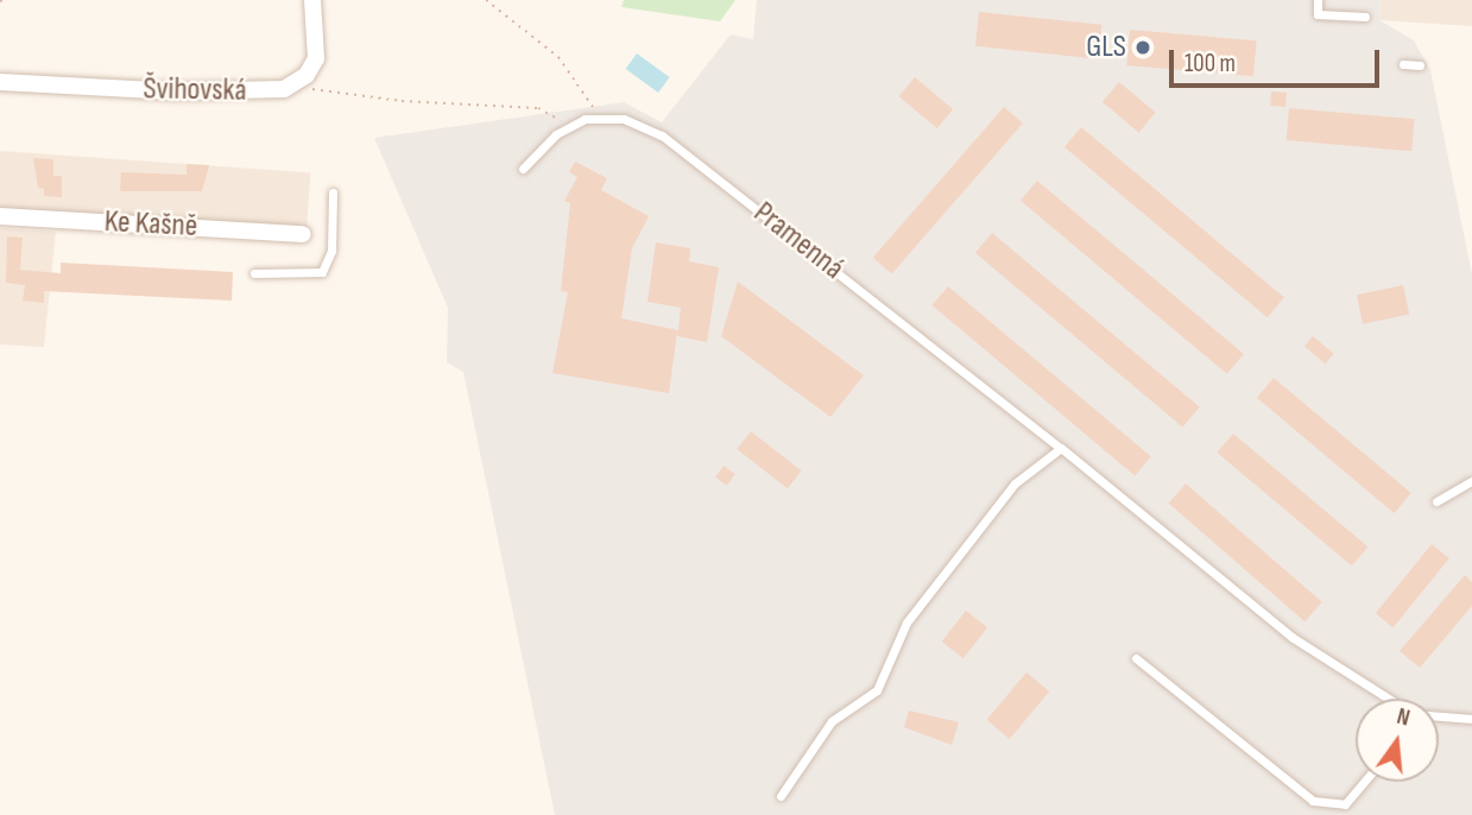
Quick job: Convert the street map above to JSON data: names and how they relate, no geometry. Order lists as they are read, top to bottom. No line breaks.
{"streets":{"street":["Švihovská","Ke Kašně"],"lane":["Pramenná"]},"places":["GLS"],"scale_bar":"100 m","north":"top"}
